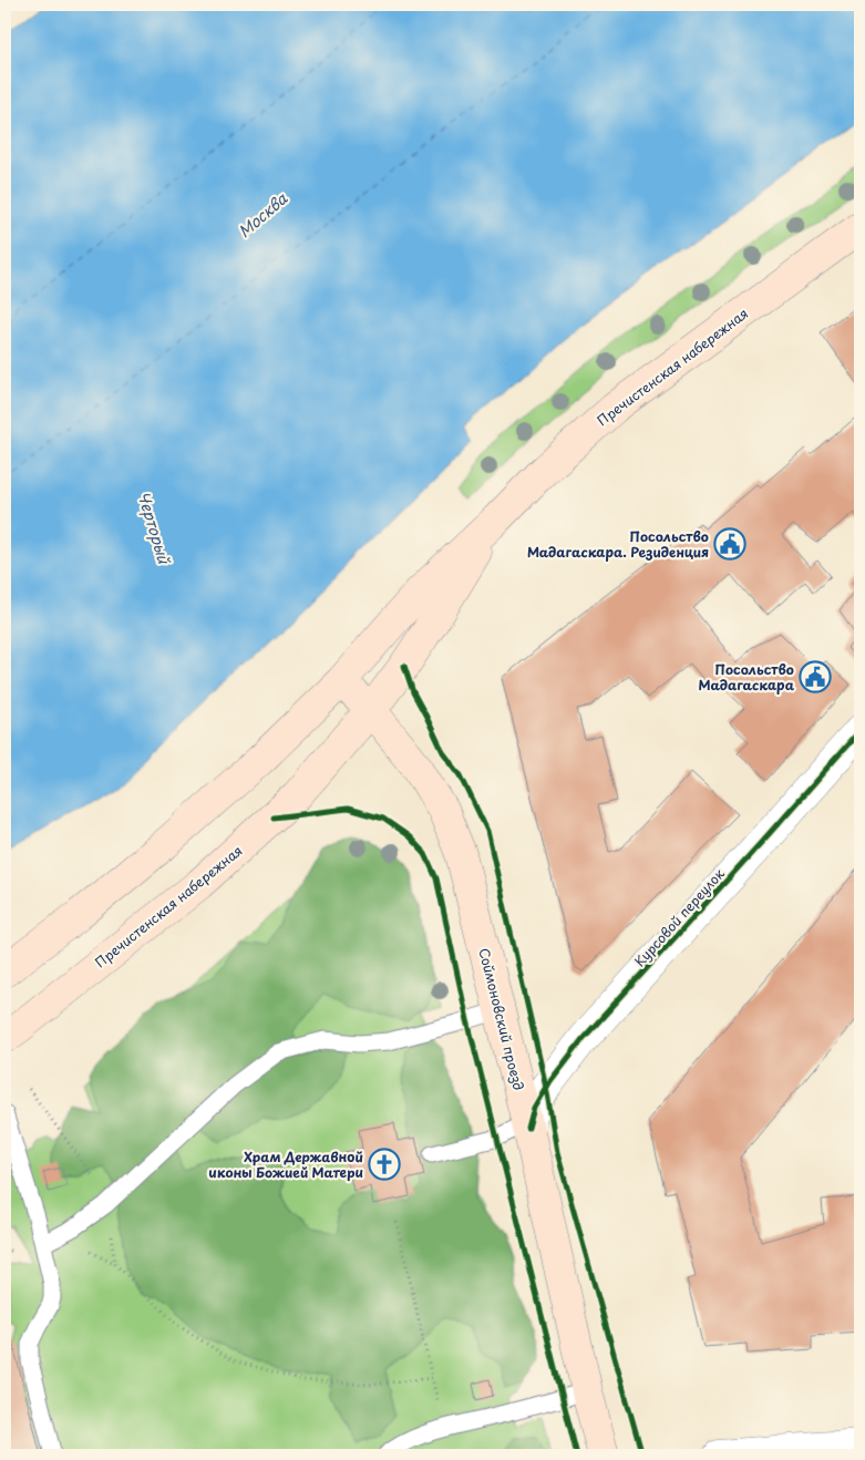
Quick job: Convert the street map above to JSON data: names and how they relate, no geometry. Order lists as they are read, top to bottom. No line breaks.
{"streets":{"main road":["Пречистенская набережная","Соймоновский проезд"],"street":["Курсовой переулок"]},"crossings":[["Пречистенская набережная","Соймоновский проезд"],["Курсовой переулок","Соймоновский проезд"]],"water":["Москва","Черторый"],"places":{"public building":["Посольство Мадагаскара. Резиденция","Посольство Мадагаскара"],"church":["Храм Державной иконы Божией Матери"]}}
